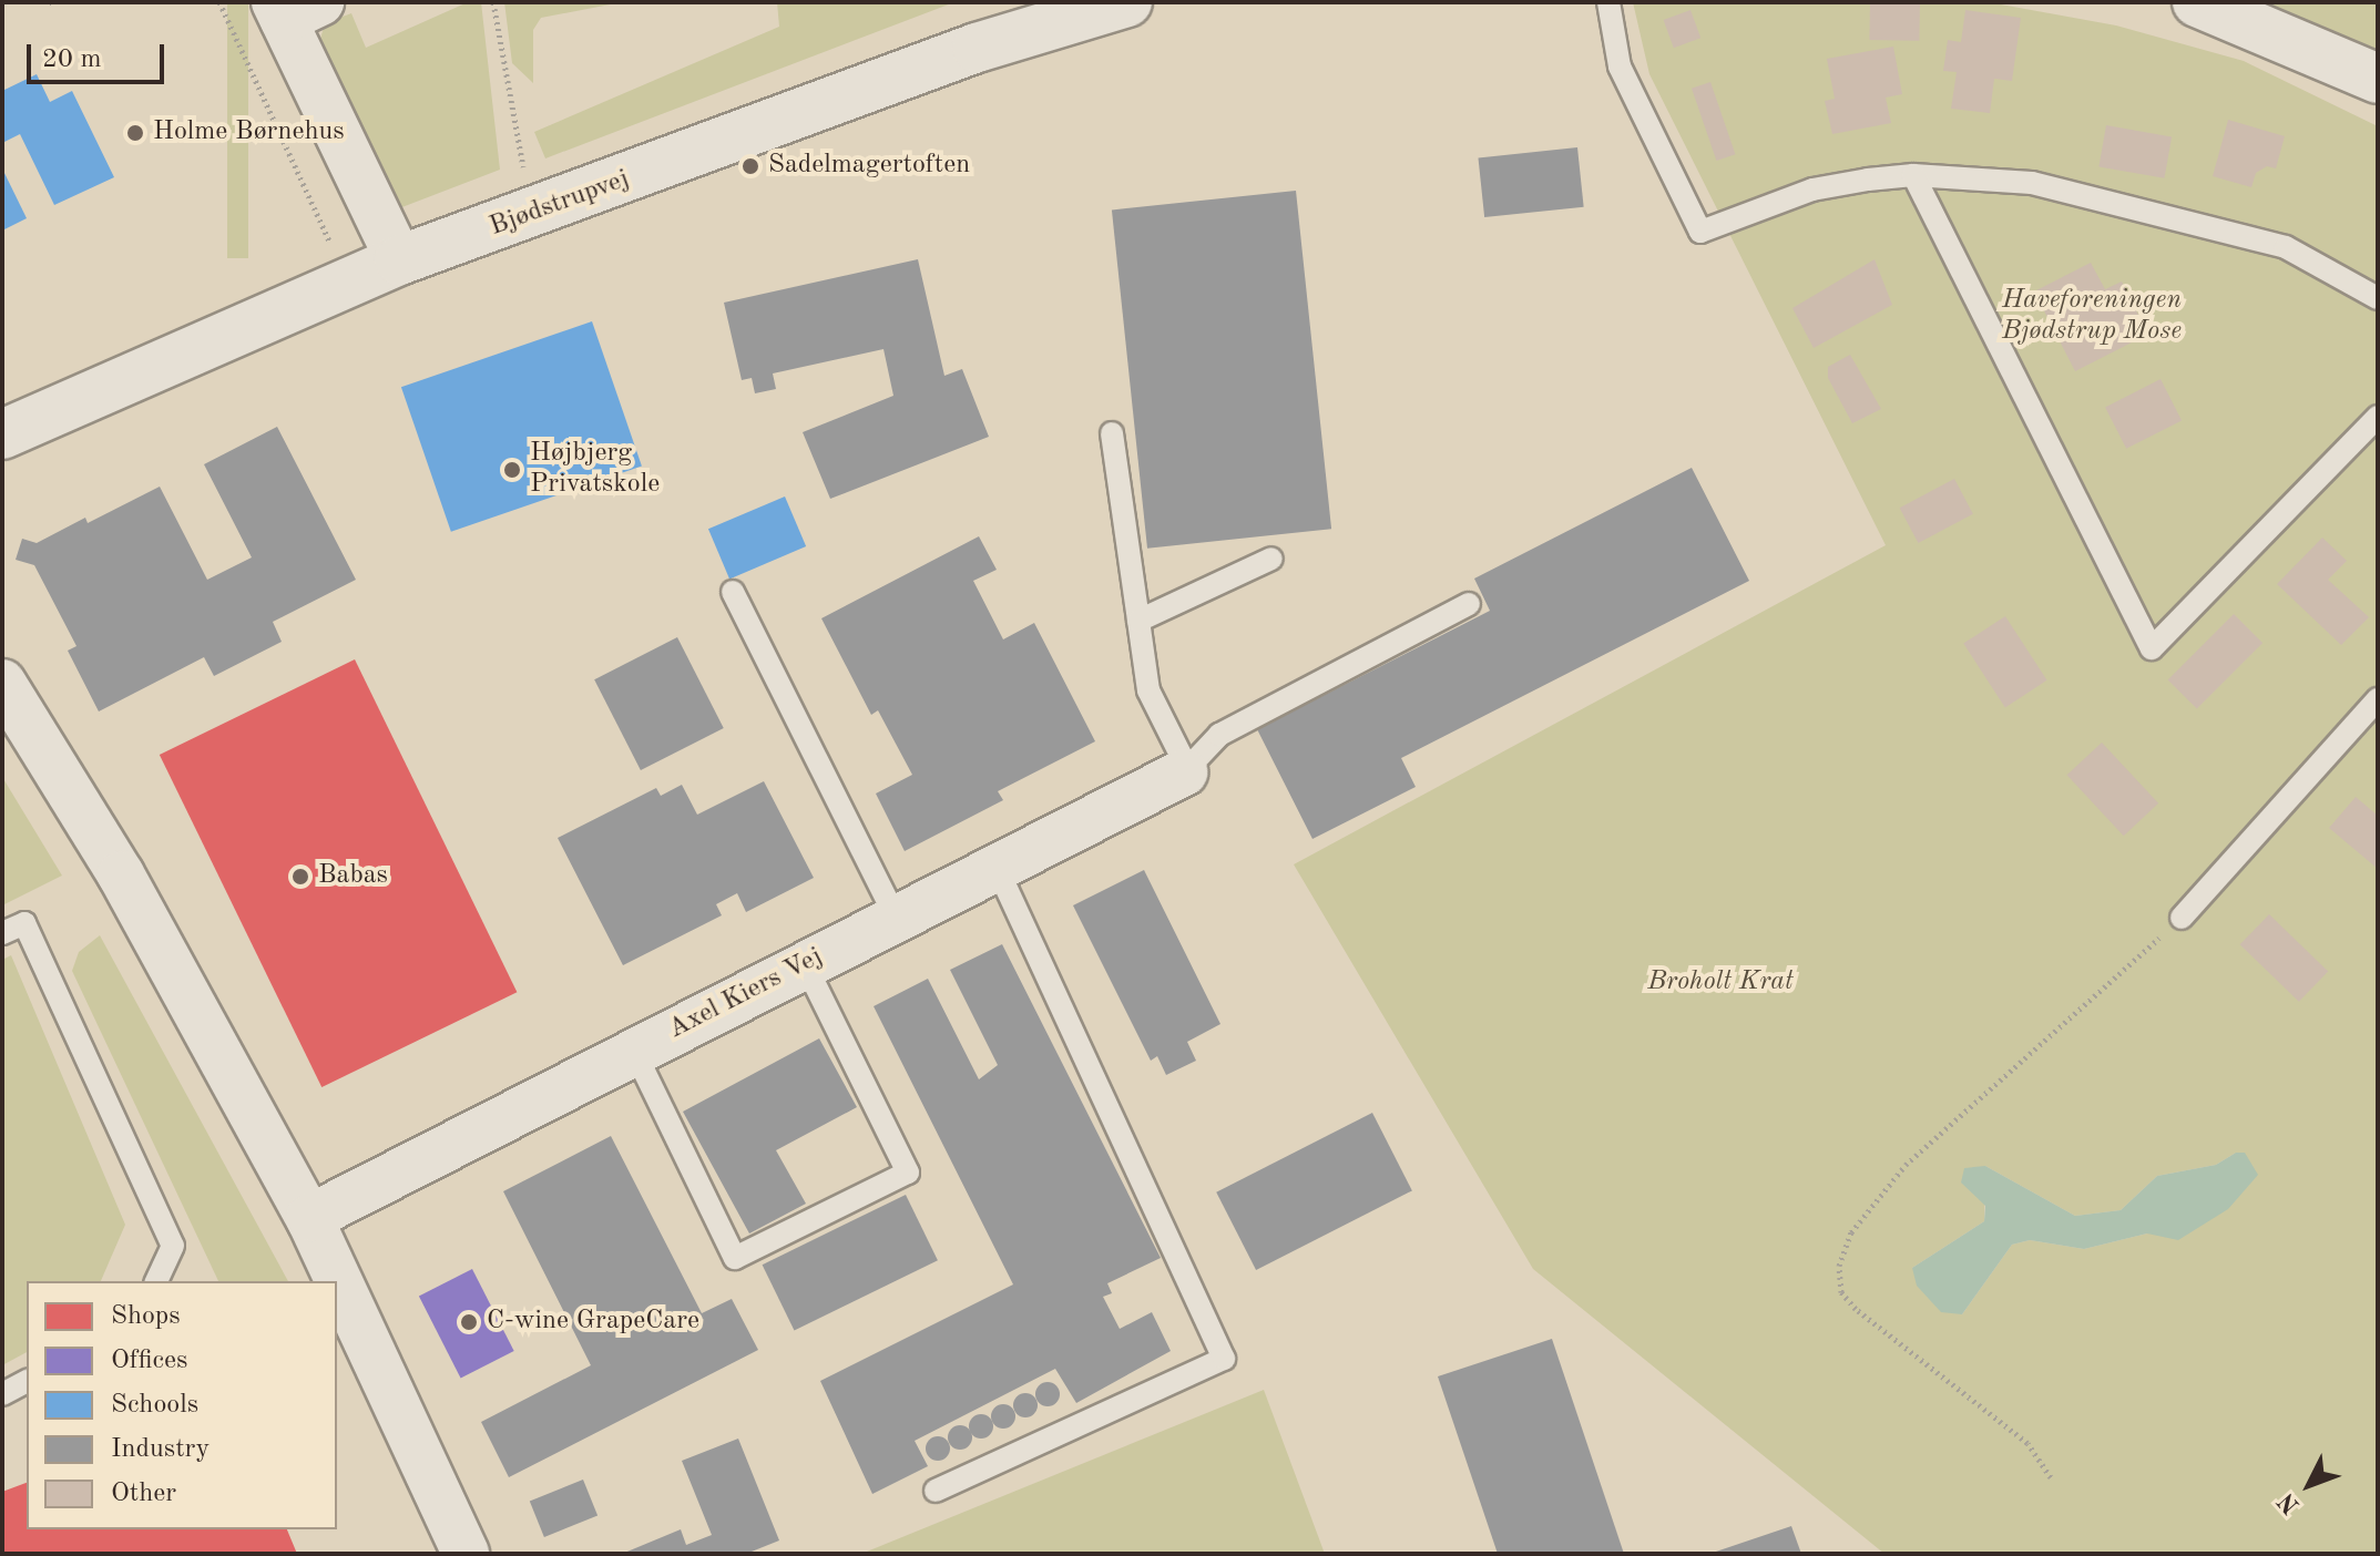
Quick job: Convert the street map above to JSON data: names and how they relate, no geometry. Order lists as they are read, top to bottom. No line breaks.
{"streets":{"street":["Bjødstrupvej","Axel Kiers Vej"]},"parks":["Haveforeningen Bjødstrup Mose","Broholt Krat"],"places":["Holme Børnehus","Sadelmagertoften","Højbjerg Privatskole","Babas","C-wine GrapeCare"],"legend":["Shops","Offices","Schools","Industry","Other"],"scale_bar":"20 m","north":"bottom left"}
